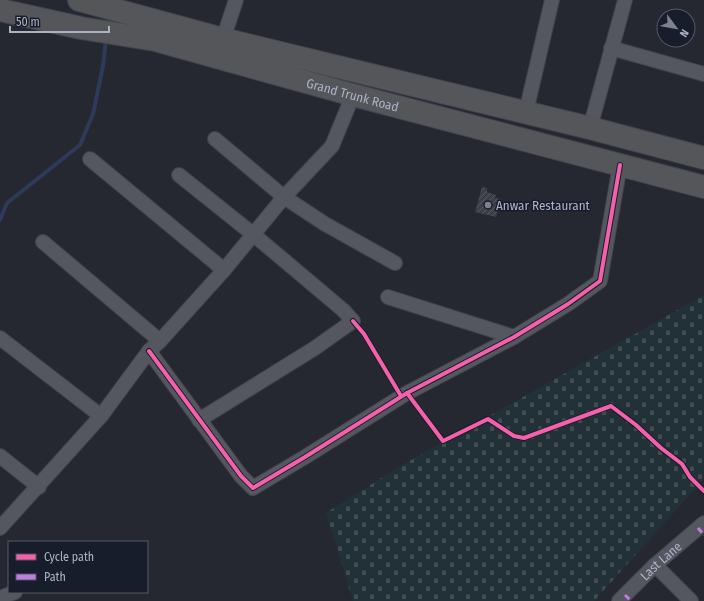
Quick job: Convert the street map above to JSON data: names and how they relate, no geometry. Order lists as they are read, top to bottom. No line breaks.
{"streets":{"highway":["Grand Trunk Road"],"street":["Last Lane"]},"places":["Anwar Restaurant"],"legend":["Cycle path","Path"],"scale_bar":"50 m","north":"bottom right"}
